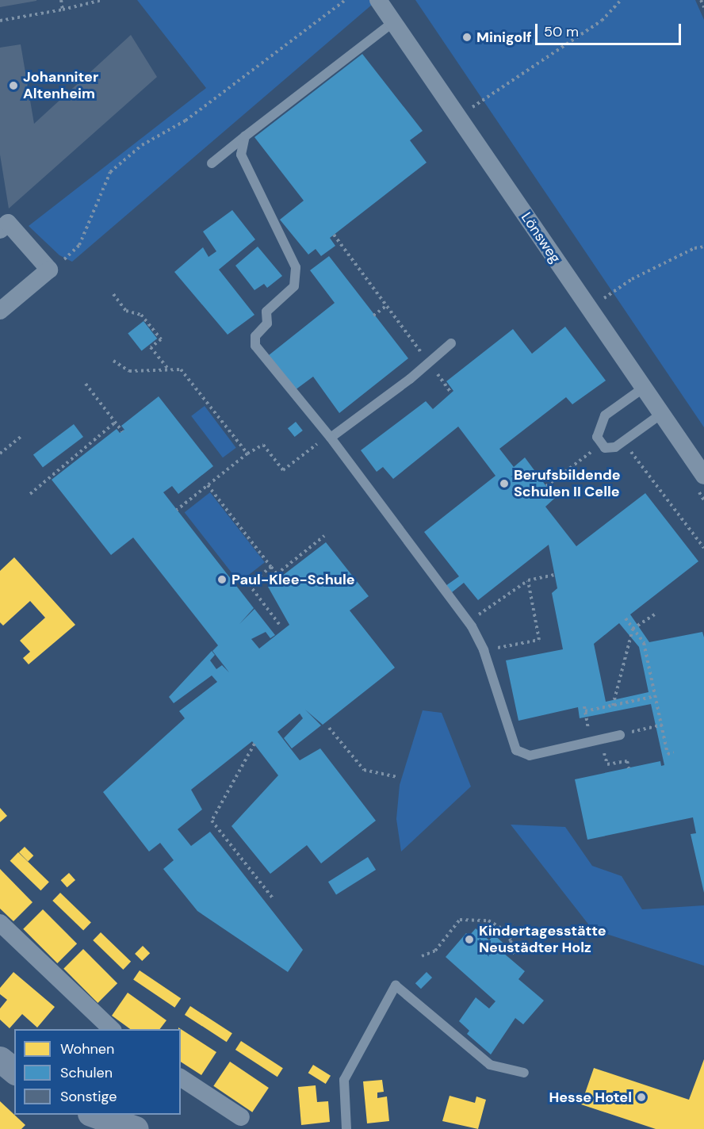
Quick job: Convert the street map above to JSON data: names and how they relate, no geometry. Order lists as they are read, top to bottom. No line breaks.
{"streets":{"street":["Lönsweg"]},"places":["Minigolf","Johanniter Altenheim","Berufsbildende Schulen II Celle","Paul-Klee-Schule","Kindertagesstätte Neustädter Holz","Hesse Hotel"],"legend":["Wohnen","Schulen","Sonstige"],"scale_bar":"50 m"}
